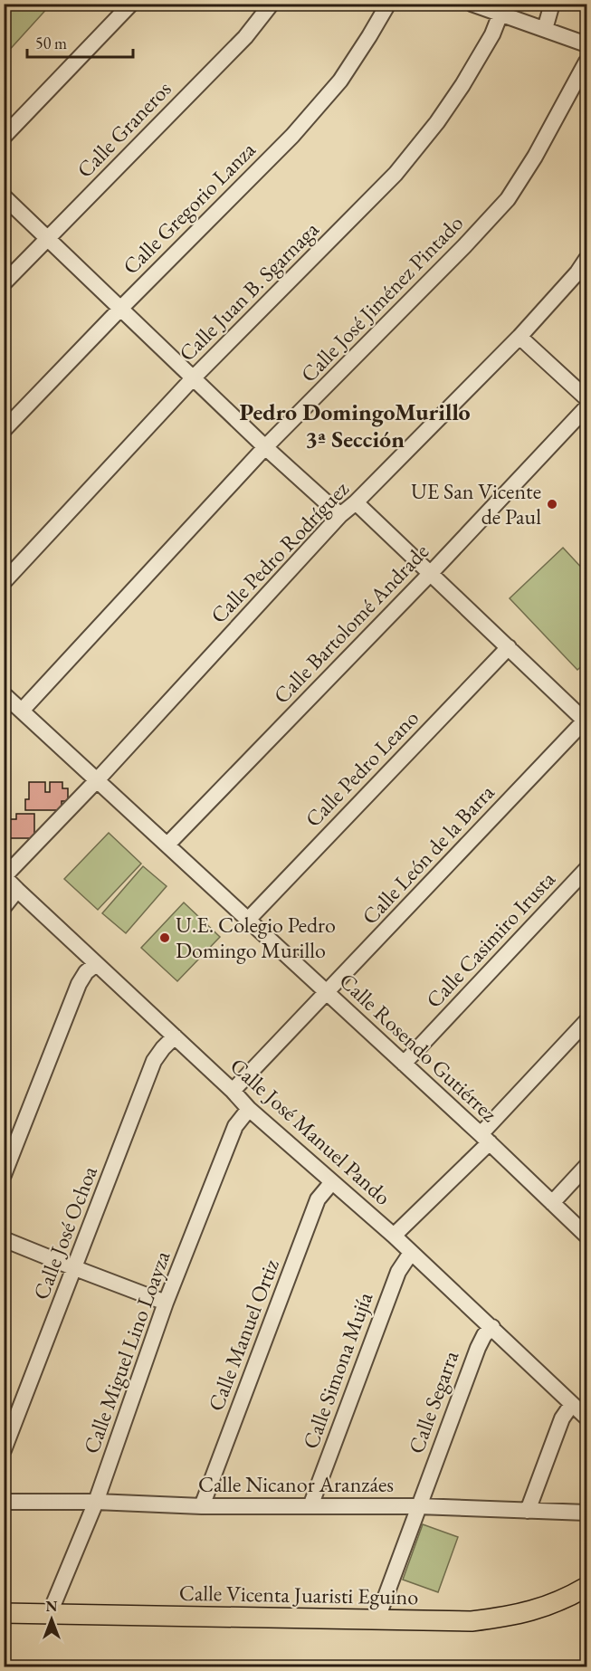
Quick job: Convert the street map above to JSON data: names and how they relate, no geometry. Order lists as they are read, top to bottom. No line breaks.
{"streets":{"main road":["Calle Vicenta Juaristi Eguino"],"street":["Calle Graneros","Calle Gregorio Lanza","Calle Juan B. Sgarnaga","Calle José Jiménez Pintado","Calle Pedro Rodríguez","Calle Bartolomé Andrade","Calle Pedro Leano","Calle León de la Barra","Calle Casimiro Irusta","Calle Rosendo Gutiérrez","Calle José Manuel Pando","Calle José Ochoa","Calle Manuel Ortiz","Calle Miguel Lino Loayza","Calle Simona Mujía","Calle Segarra","Calle Nicanor Aranzáes"]},"crossings":[["Calle José Jiménez Pintado","Calle Rosendo Gutiérrez"],["Calle Pedro Rodríguez","Calle Rosendo Gutiérrez"],["Calle Pedro Rodríguez","Calle José Manuel Pando"],["Calle Bartolomé Andrade","Calle Rosendo Gutiérrez"],["Calle Pedro Leano","Calle Rosendo Gutiérrez"],["Calle León de la Barra","Calle Rosendo Gutiérrez"],["Calle León de la Barra","Calle José Manuel Pando"],["Calle Casimiro Irusta","Calle Rosendo Gutiérrez"],["Calle José Manuel Pando","Calle José Ochoa"],["Calle José Manuel Pando","Calle Manuel Ortiz"],["Calle José Manuel Pando","Calle Miguel Lino Loayza"],["Calle José Manuel Pando","Calle Simona Mujía"],["Calle José Manuel Pando","Calle Segarra"],["Calle Manuel Ortiz","Calle Nicanor Aranzáes"],["Calle Miguel Lino Loayza","Calle Nicanor Aranzáes"],["Calle Miguel Lino Loayza","Calle Vicenta Juaristi Eguino"],["Calle Simona Mujía","Calle Nicanor Aranzáes"],["Calle Segarra","Calle Nicanor Aranzáes"],["Calle Segarra","Calle Vicenta Juaristi Eguino"]],"districts":["Pedro DomingoMurillo 3ª Sección"],"places":["UE San Vicente de Paul","U.E. Colegio Pedro Domingo Murillo"],"scale_bar":"50 m","north":"top"}
